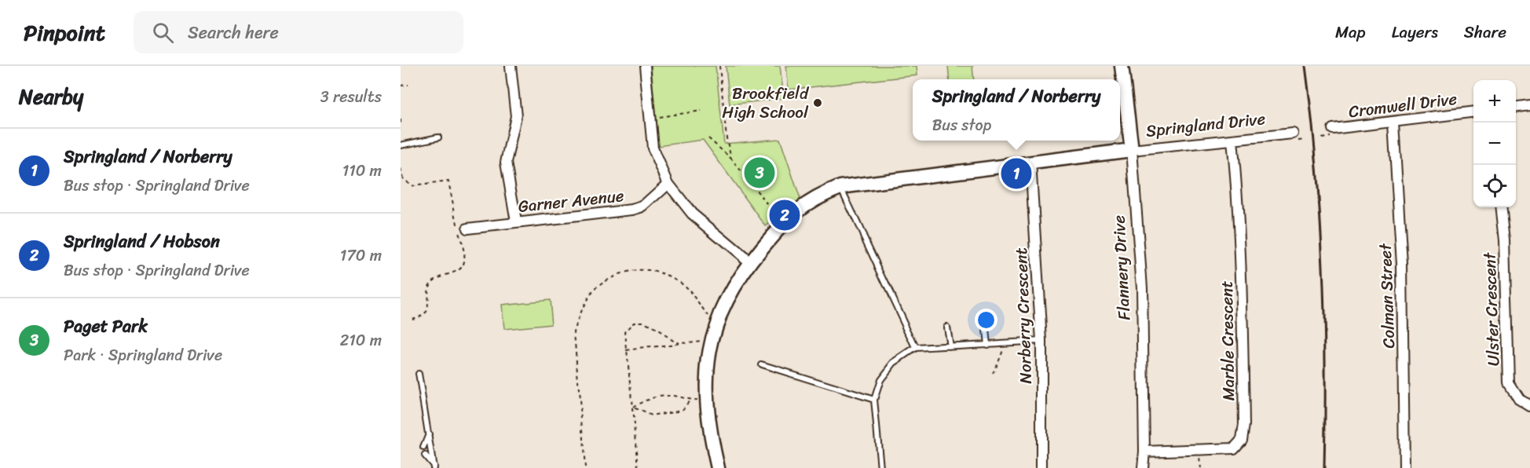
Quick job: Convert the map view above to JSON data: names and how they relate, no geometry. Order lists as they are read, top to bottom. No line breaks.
{"streets":{"street":["Cromwell Drive","Springland Drive","Garner Avenue","Flannery Drive","Colman Street","Ulster Crescent","Norberry Crescent","Marble Crescent"]},"crossings":[["Cromwell Drive","Colman Street"],["Springland Drive","Flannery Drive"],["Springland Drive","Norberry Crescent"],["Springland Drive","Marble Crescent"],["Flannery Drive","Marble Crescent"]],"places":["Brookfield High School"],"page":{"header":"Pinpoint","search":"Search here","nav":["Map","Layers","Share"],"heading":["Nearby","3 results"],"popup":["Springland / Norberry","Bus stop"],"map_buttons":["+","−"],"list":[{"mark":"1","name":"Springland / Norberry","note":"Bus stop · Springland Drive","value":"110 m"},{"mark":"2","name":"Springland / Hobson","note":"Bus stop · Springland Drive","value":"170 m"},{"mark":"3","name":"Paget Park","note":"Park · Springland Drive","value":"210 m"}],"pins":["3","1","2"]}}
